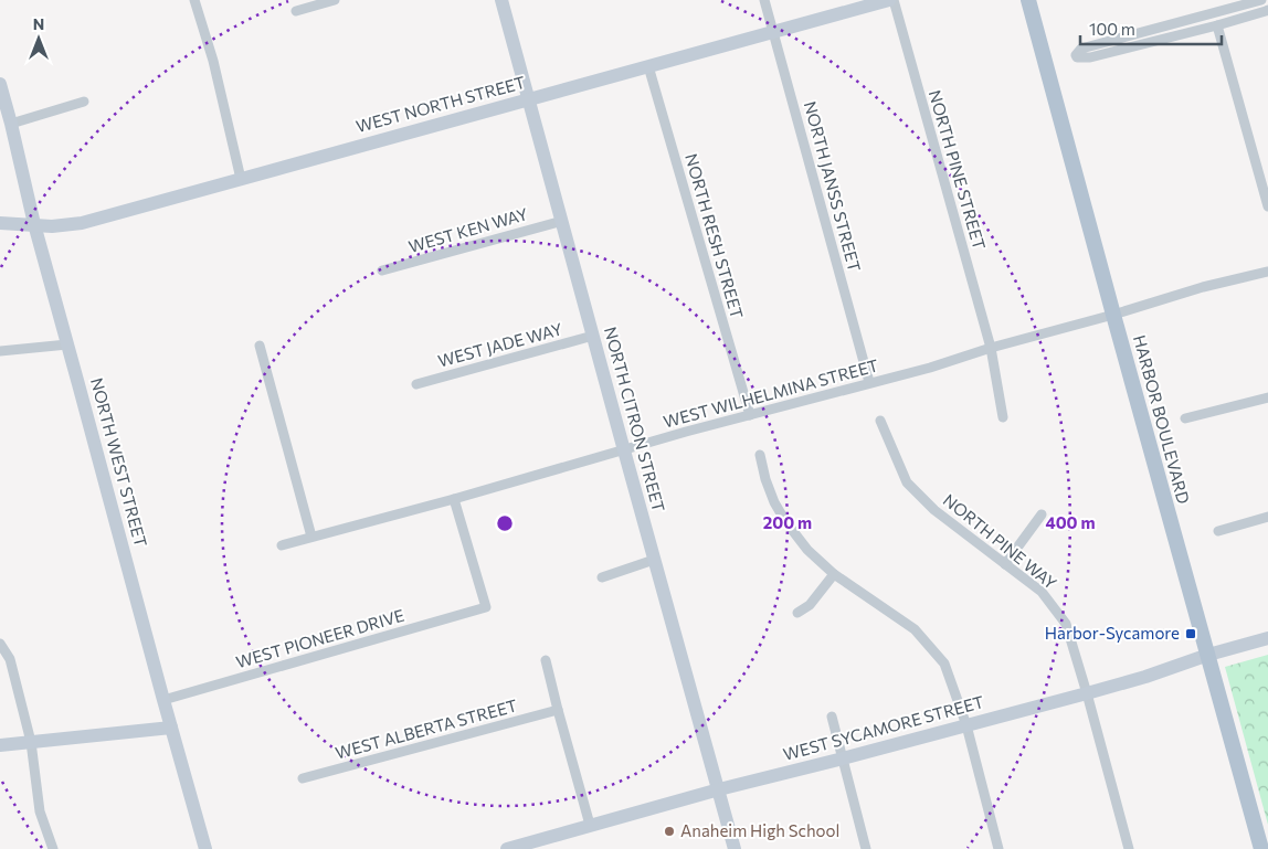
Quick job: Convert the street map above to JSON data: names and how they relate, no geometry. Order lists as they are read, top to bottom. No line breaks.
{"streets":{"main road":["HARBOR BOULEVARD"],"street":["WEST NORTH STREET","NORTH PINE STREET","NORTH JANSS STREET","WEST KEN WAY","NORTH RESH STREET","WEST JADE WAY","WEST WILHELMINA STREET","NORTH CITRON STREET","NORTH WEST STREET","NORTH PINE WAY","WEST PIONEER DRIVE","WEST SYCAMORE STREET","WEST ALBERTA STREET"]},"crossings":[["WEST NORTH STREET","NORTH JANSS STREET"],["WEST NORTH STREET","NORTH RESH STREET"],["WEST NORTH STREET","NORTH CITRON STREET"],["WEST NORTH STREET","NORTH WEST STREET"],["NORTH PINE STREET","WEST WILHELMINA STREET"],["NORTH JANSS STREET","WEST WILHELMINA STREET"],["WEST KEN WAY","NORTH CITRON STREET"],["NORTH RESH STREET","WEST WILHELMINA STREET"],["WEST JADE WAY","NORTH CITRON STREET"],["WEST WILHELMINA STREET","NORTH CITRON STREET"],["WEST WILHELMINA STREET","HARBOR BOULEVARD"],["WEST WILHELMINA STREET","WEST PIONEER DRIVE"],["NORTH CITRON STREET","WEST SYCAMORE STREET"],["HARBOR BOULEVARD","WEST SYCAMORE STREET"],["NORTH WEST STREET","WEST PIONEER DRIVE"],["NORTH PINE WAY","WEST SYCAMORE STREET"]],"places":{"transit":["Harbor-Sycamore"],"other":["Anaheim High School"]},"scale_bar":"100 m","north":"top","rings":["200 m","400 m"]}
